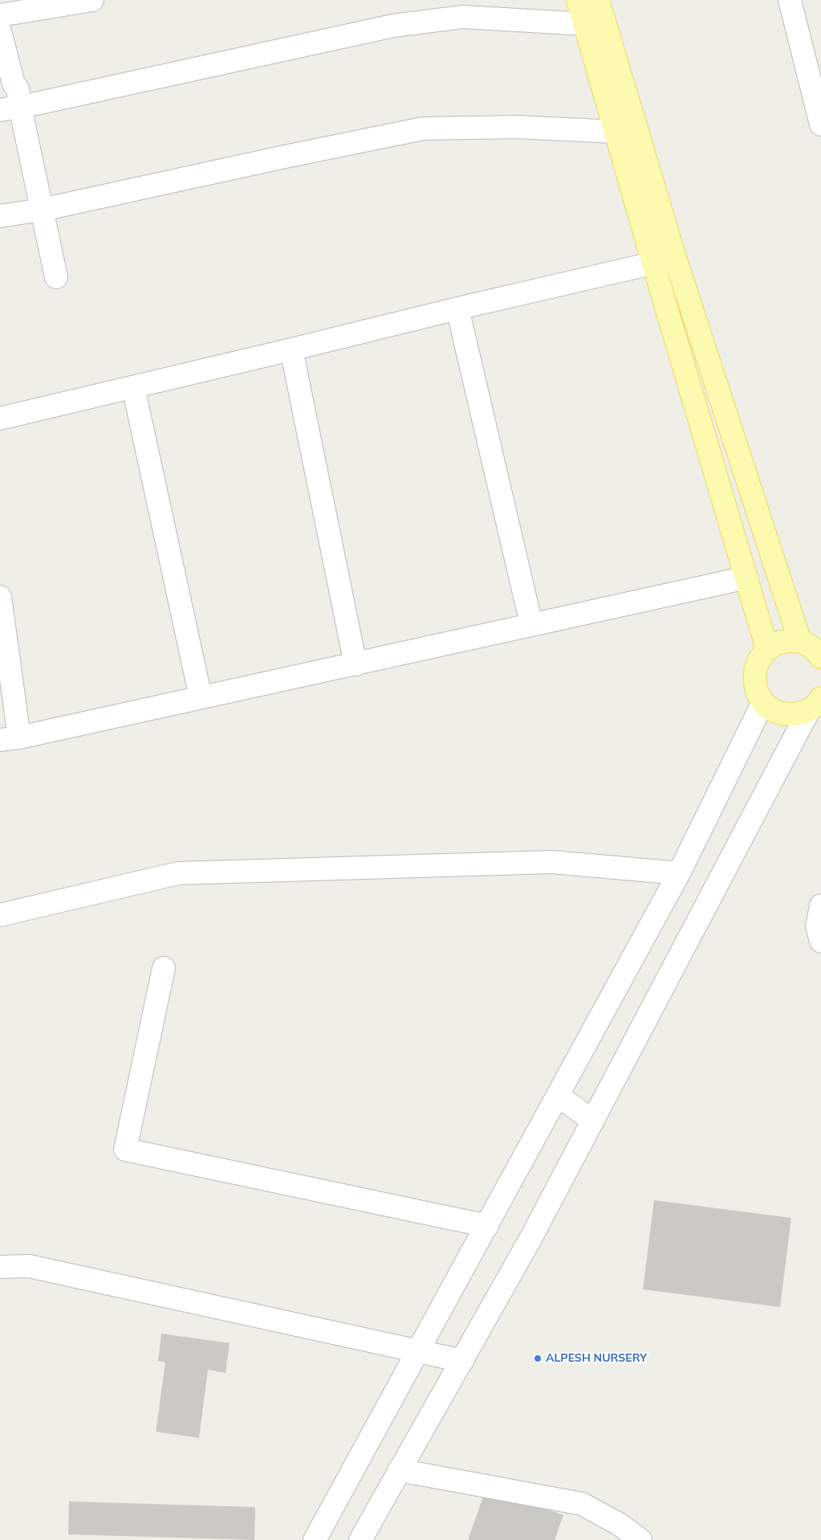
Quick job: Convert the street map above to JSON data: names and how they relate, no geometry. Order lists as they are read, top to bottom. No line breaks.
{"places":["ALPESH NURSERY"]}
